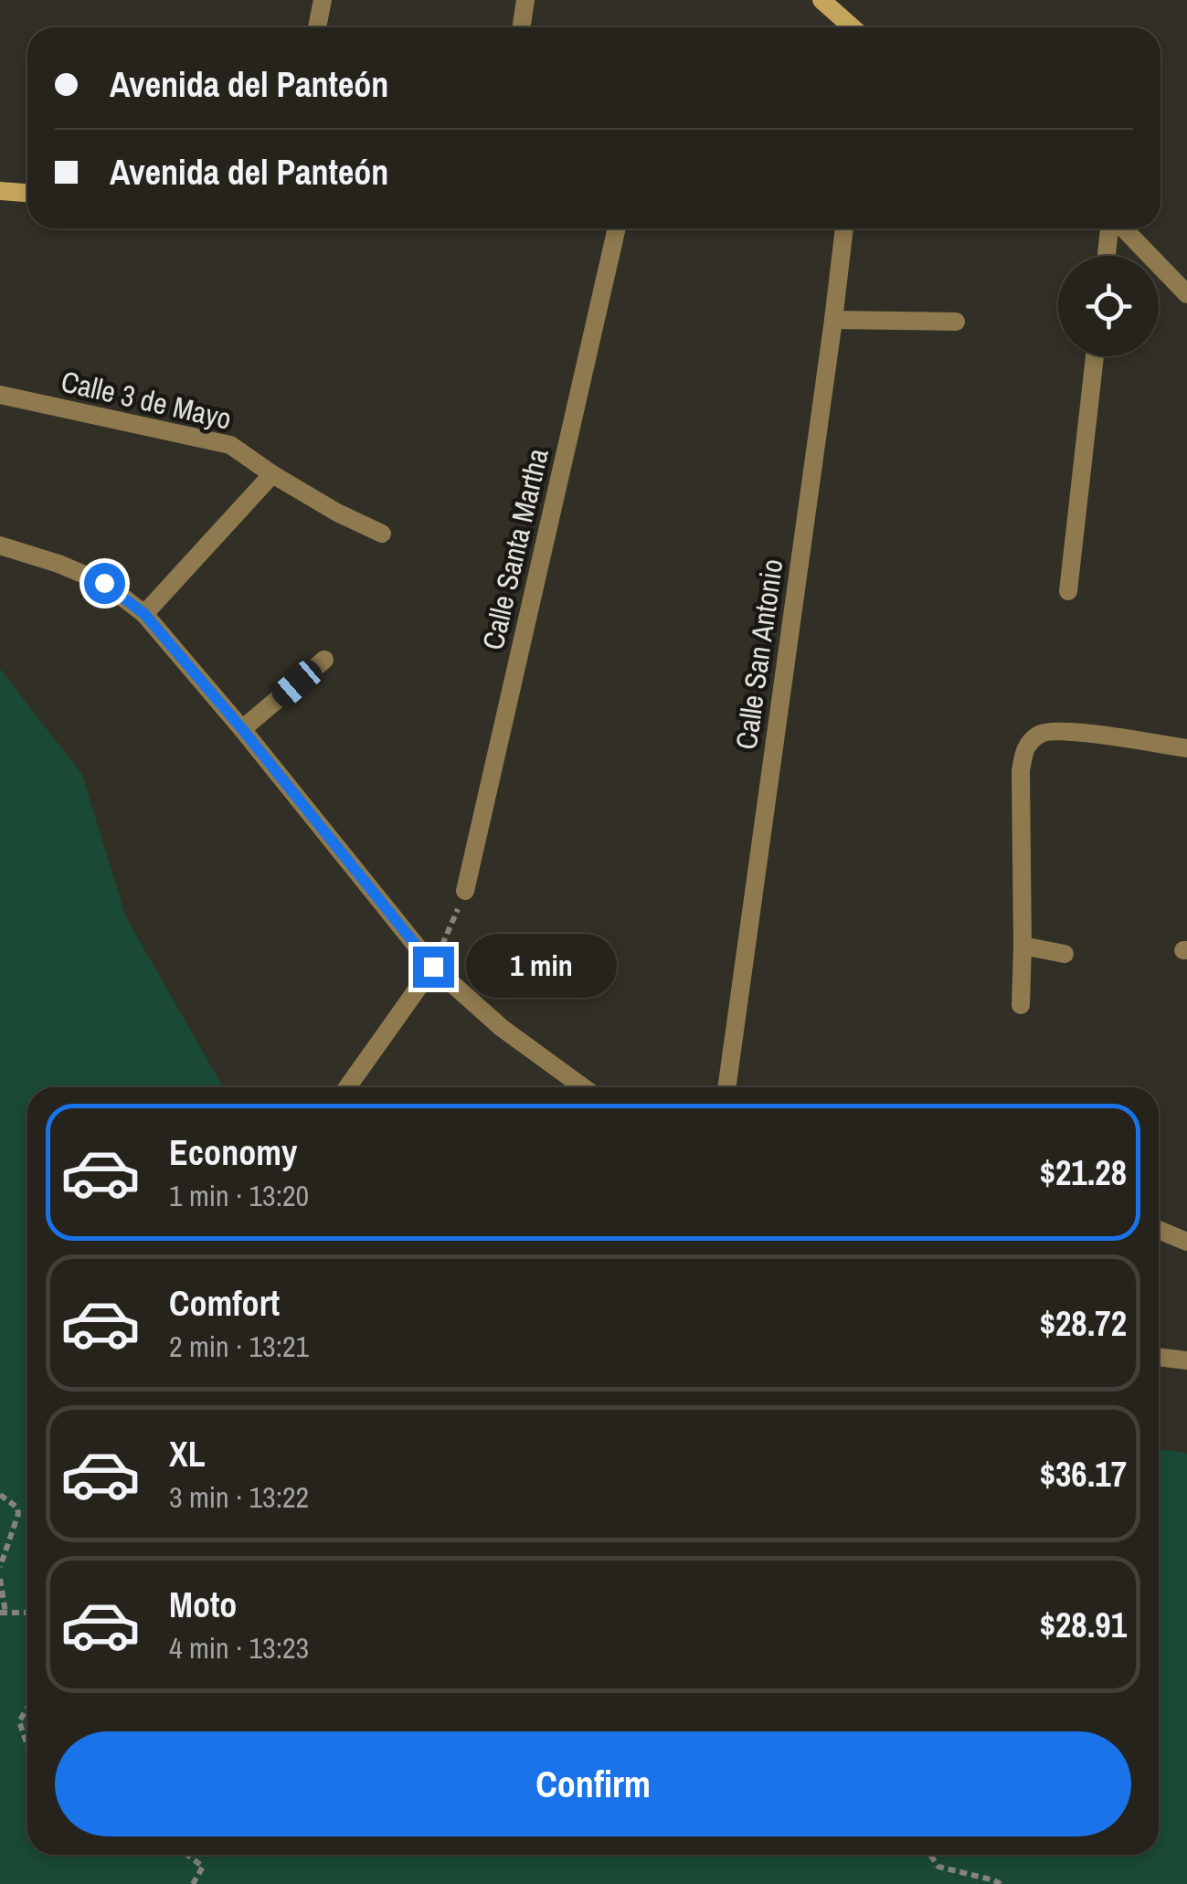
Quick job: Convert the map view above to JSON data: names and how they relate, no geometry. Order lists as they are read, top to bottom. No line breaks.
{"streets":{"street":["Calle 3 de Mayo","Calle Santa Martha","Calle San Antonio"]},"page":{"banner":["Avenida del Panteón","Avenida del Panteón"],"bubble":"1 min","list":[{"name":"Economy","note":"1 min · 13:20","value":"$21.28"},{"name":"Comfort","note":"2 min · 13:21","value":"$28.72"},{"name":"XL","note":"3 min · 13:22","value":"$36.17"},{"name":"Moto","note":"4 min · 13:23","value":"$28.91"}],"buttons":"Confirm"}}
